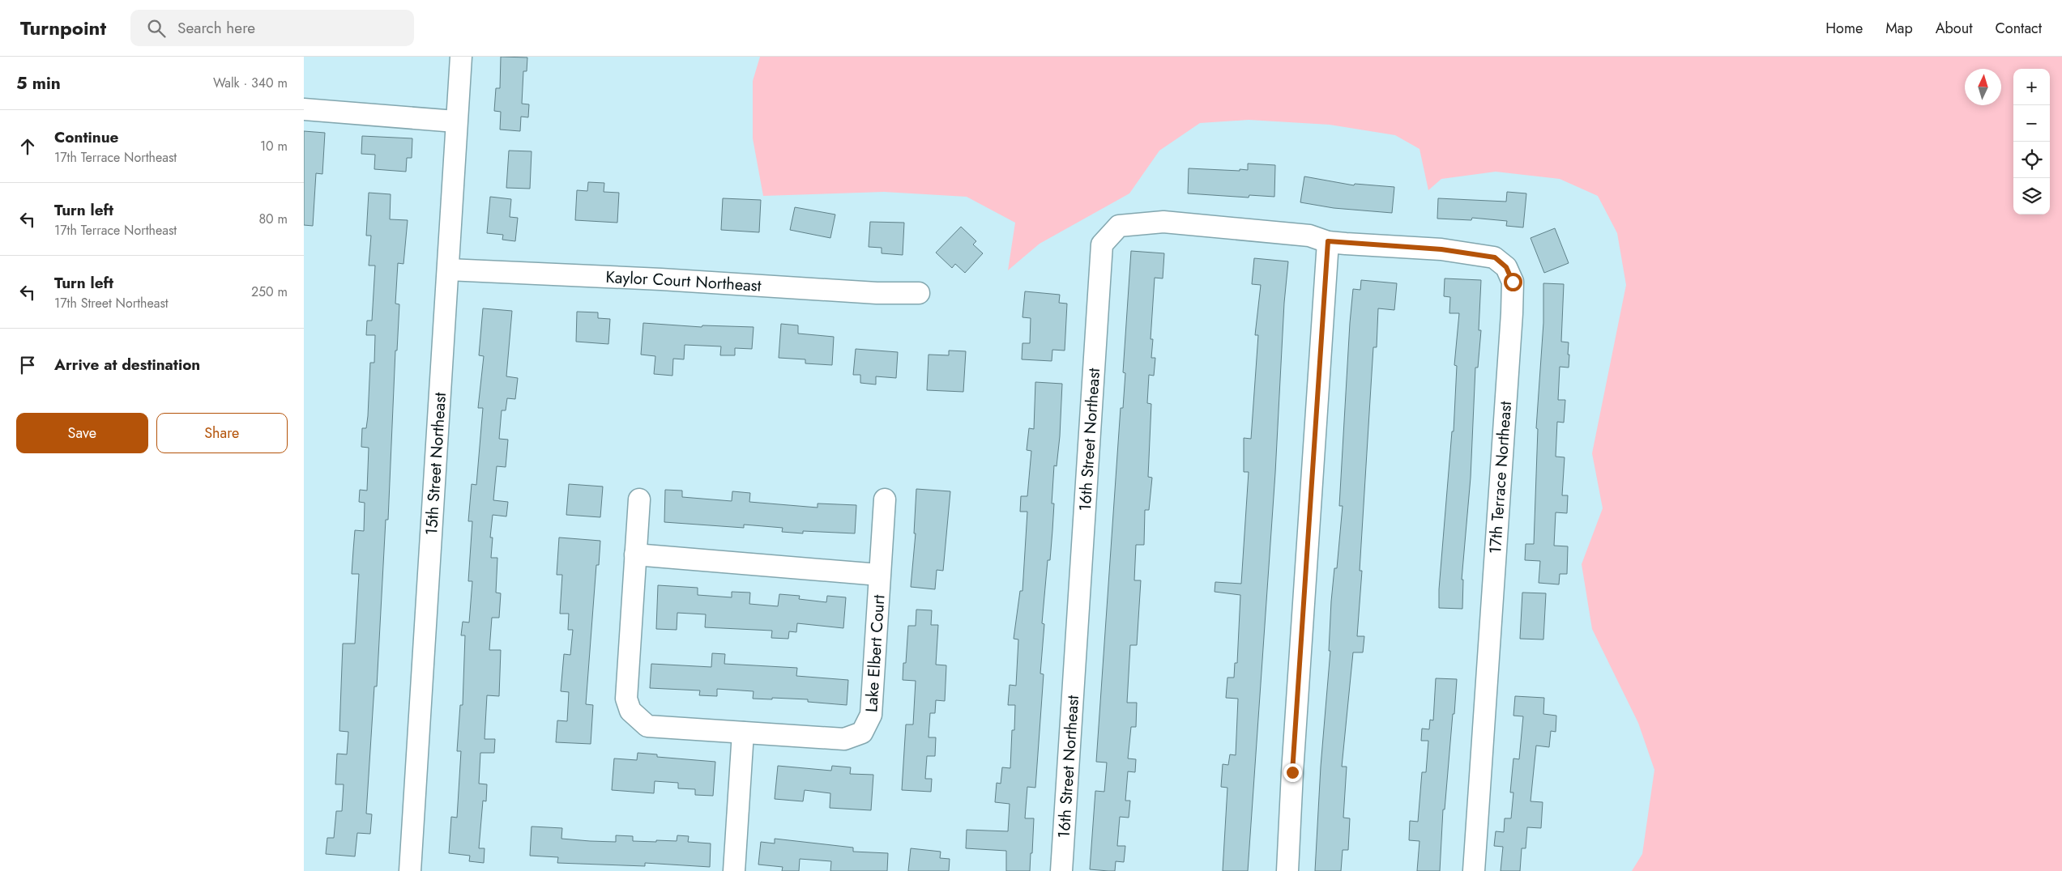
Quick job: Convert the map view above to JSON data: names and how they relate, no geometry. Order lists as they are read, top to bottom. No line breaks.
{"streets":{"street":["Kaylor Court Northeast","16th Street Northeast","15th Street Northeast","17th Terrace Northeast","Lake Elbert Court"]},"crossings":[["Kaylor Court Northeast","15th Street Northeast"],["16th Street Northeast","17th Terrace Northeast"]],"north":"top","page":{"header":"Turnpoint","search":"Search here","nav":["Home","Map","About","Contact"],"heading":["5 min","Walk · 340 m"],"map_buttons":["+","−"],"list":[["Continue","17th Terrace Northeast","10 m"],["Turn left","17th Terrace Northeast","80 m"],["Turn left","17th Street Northeast","250 m"],"Arrive at destination"],"buttons":["Save","Share"]}}
